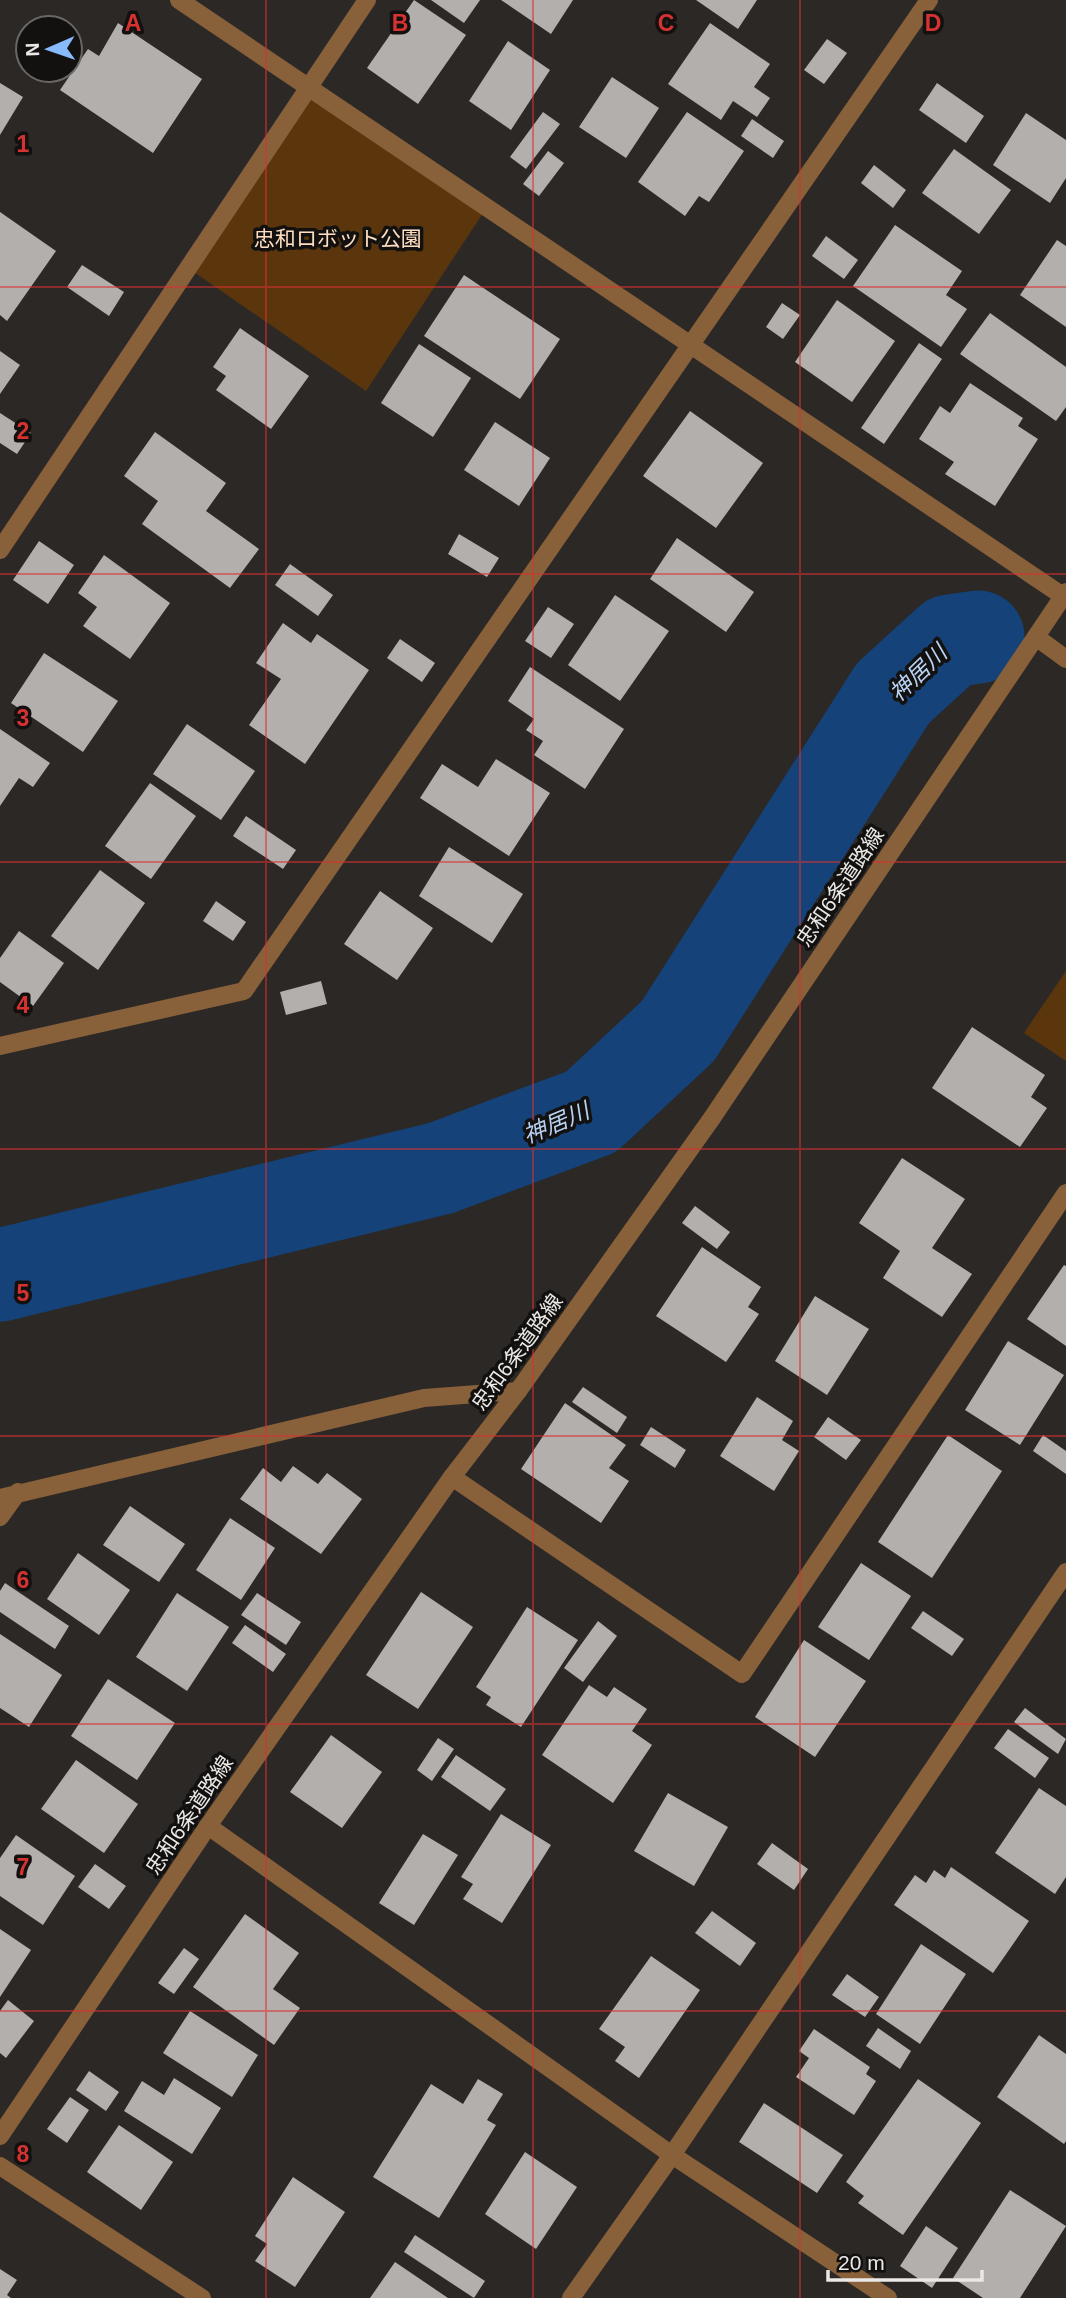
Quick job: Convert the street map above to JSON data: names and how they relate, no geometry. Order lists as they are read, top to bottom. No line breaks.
{"streets":{"street":["忠和6条道路線"]},"water":["神居川"],"parks":["忠和ロボット公園"],"scale_bar":"20 m","north":"left","grid":{"columns":["A","B","C","D"],"rows":["1","2","3","4","5","6","7","8"]}}
